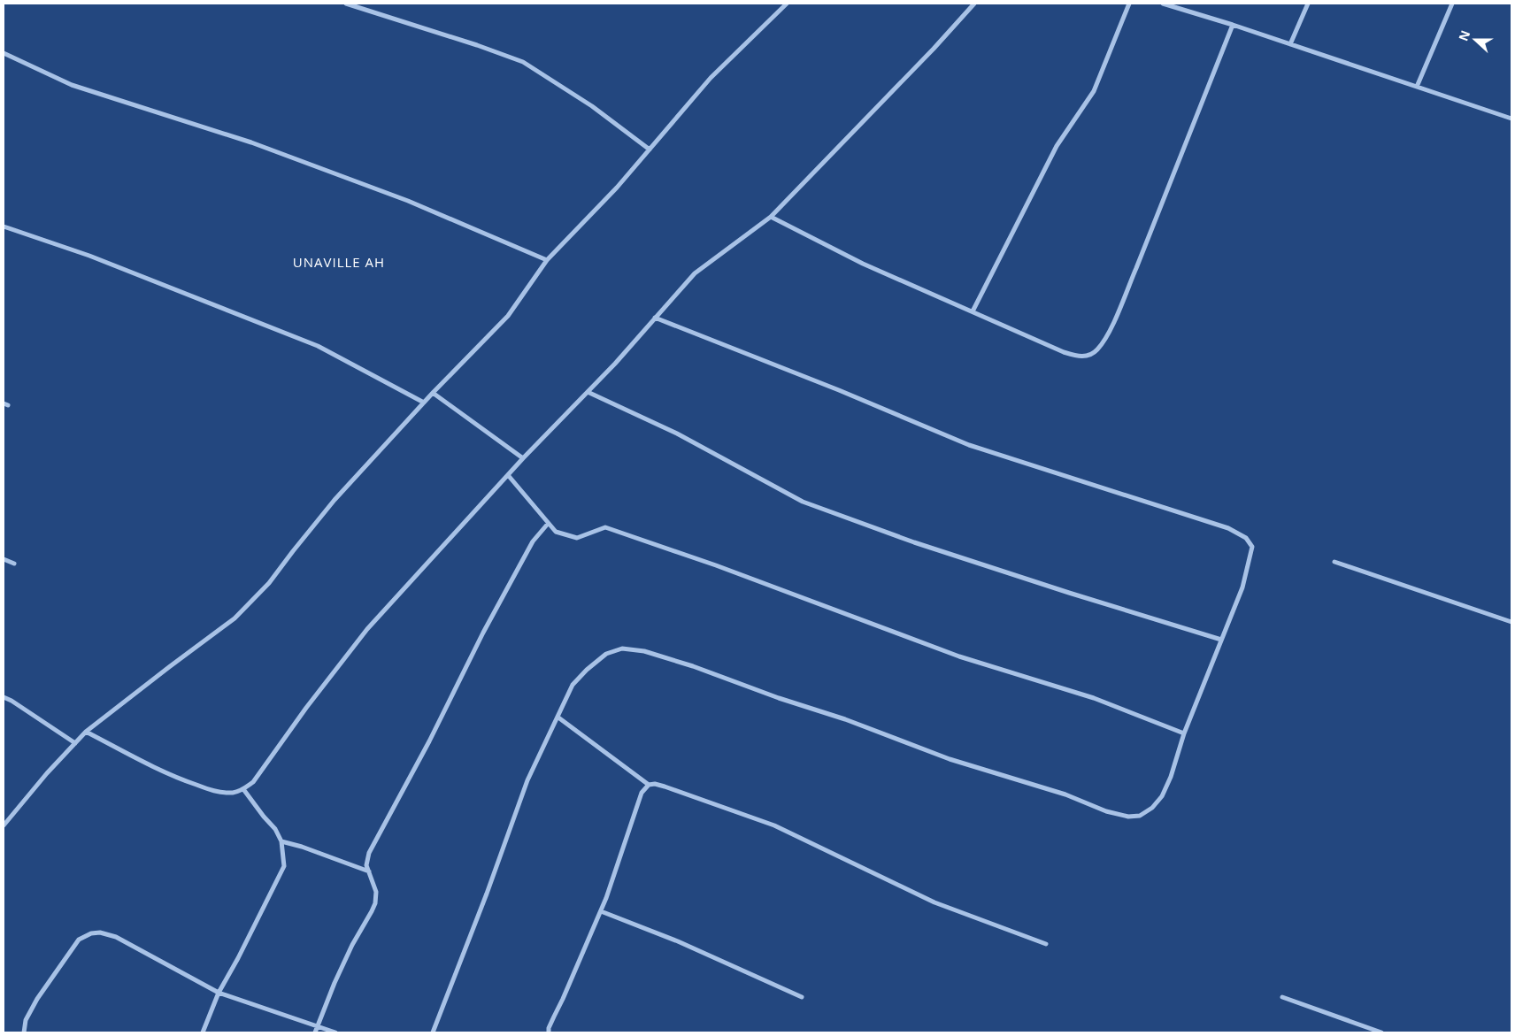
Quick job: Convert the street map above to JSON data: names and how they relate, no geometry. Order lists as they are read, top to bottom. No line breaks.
{"districts":["UNAVILLE AH"],"north":"left"}
